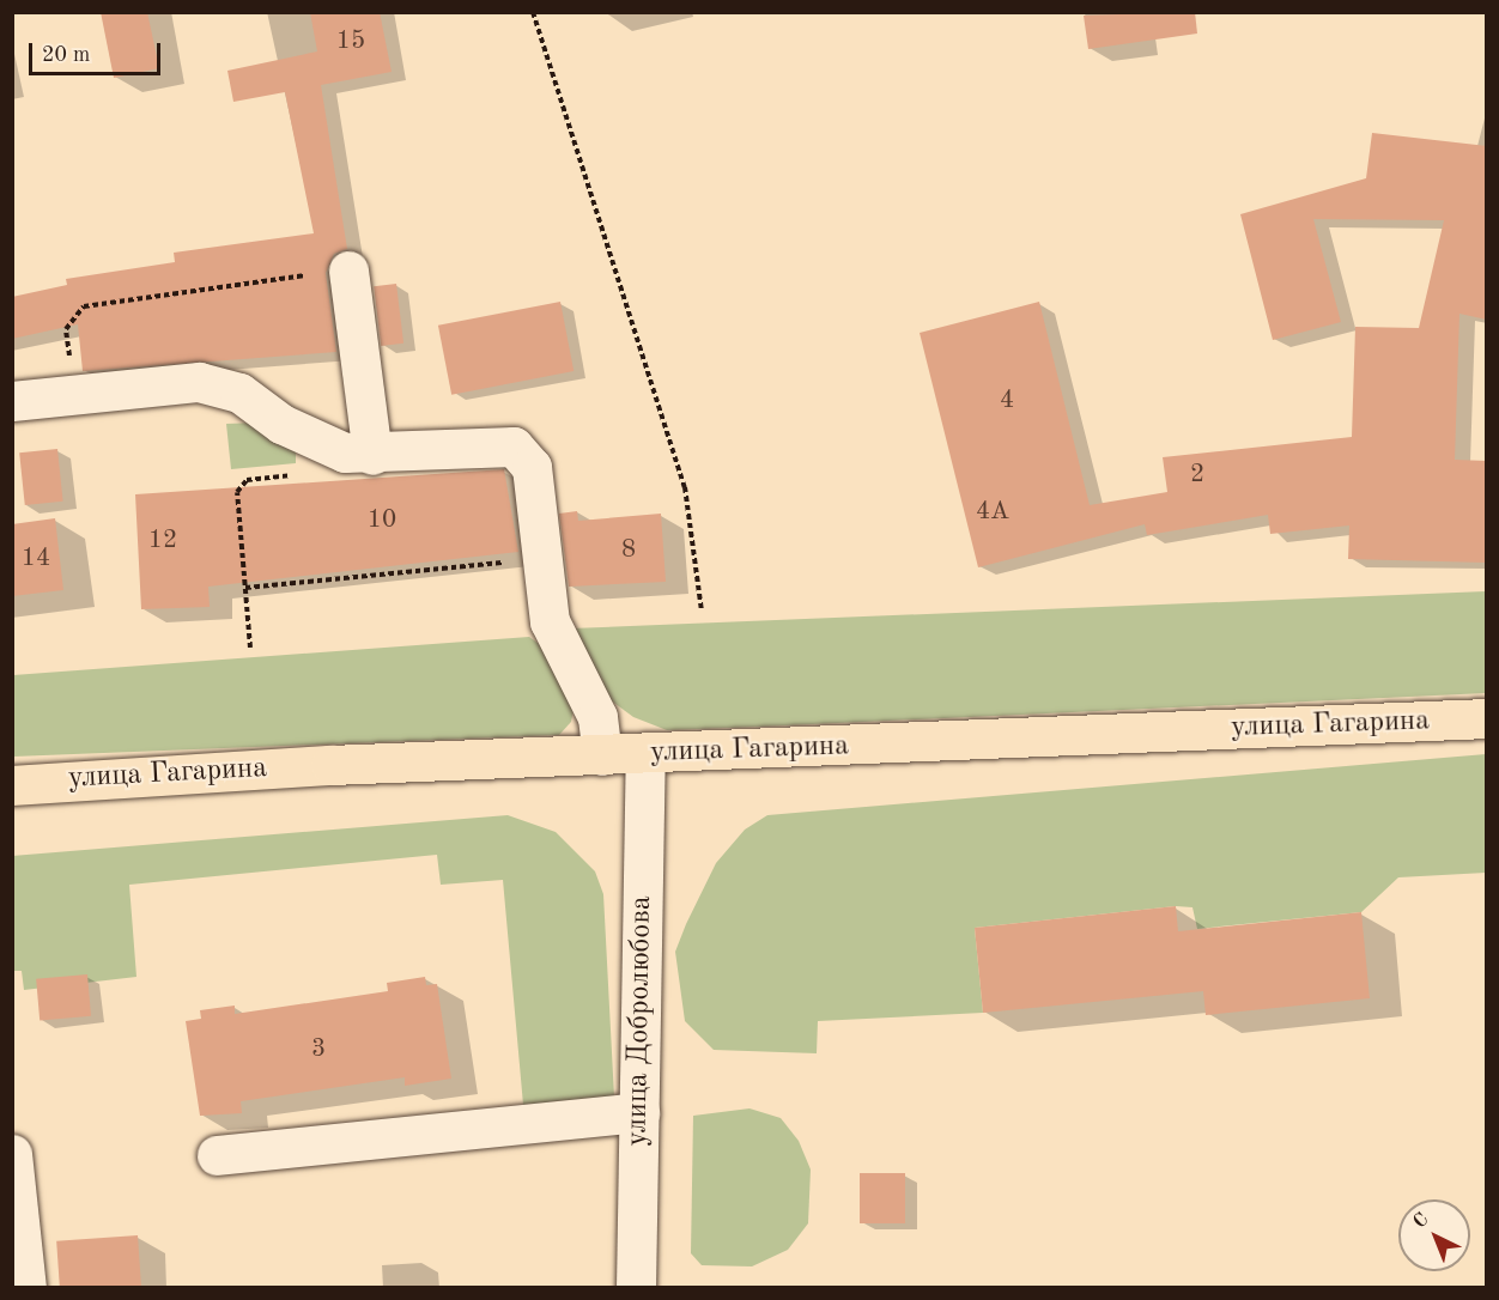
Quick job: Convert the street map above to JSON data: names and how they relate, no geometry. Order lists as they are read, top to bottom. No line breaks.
{"streets":{"main road":["улица Гагарина"],"street":["улица Добролюбова"]},"crossings":[["улица Гагарина","улица Добролюбова"]],"house_numbers":["15","4","2","4А","10","12","8","14","3"],"scale_bar":"20 m","north":"top left"}
